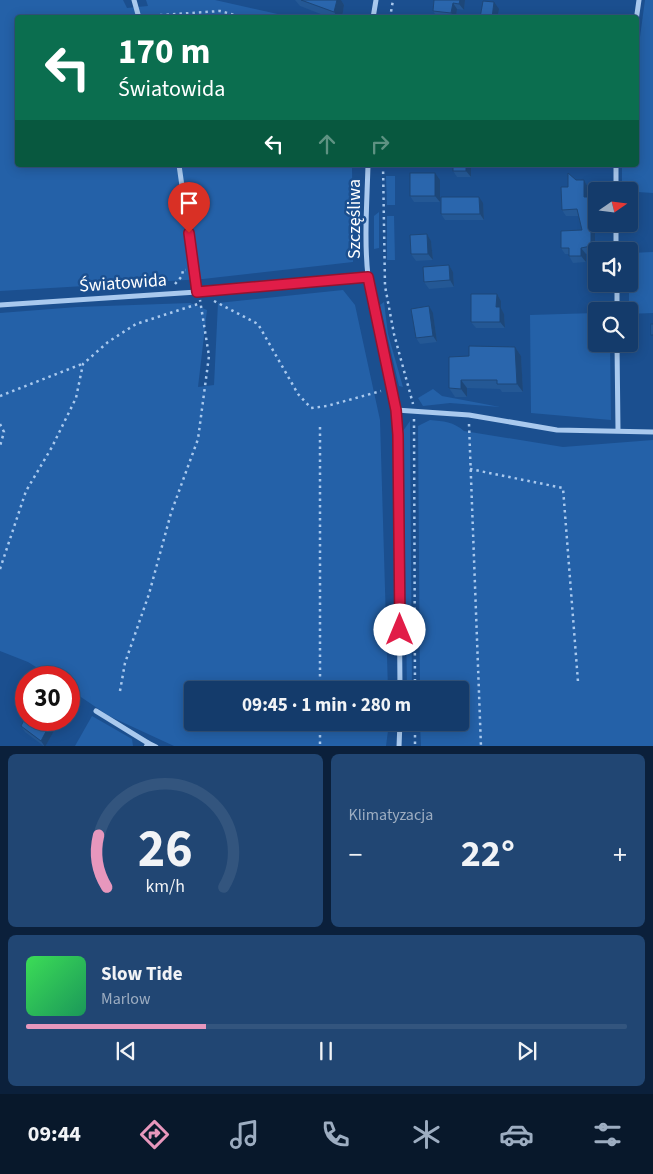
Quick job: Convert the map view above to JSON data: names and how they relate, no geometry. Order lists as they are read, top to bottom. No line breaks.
{"streets":{"street":["Szczęśliwa","Światowida"]},"crossings":[["Szczęśliwa","Światowida"]],"north":"right","page":{"turn":["170 m","Światowida"],"limit":"30","trip":"09:45 · 1 min · 280 m","tile":"Klimatyzacja","heat":["−","22°","+"],"song":["Slow Tide","Marlow"],"tabs":"09:44","gauge":["26","km/h"]}}
